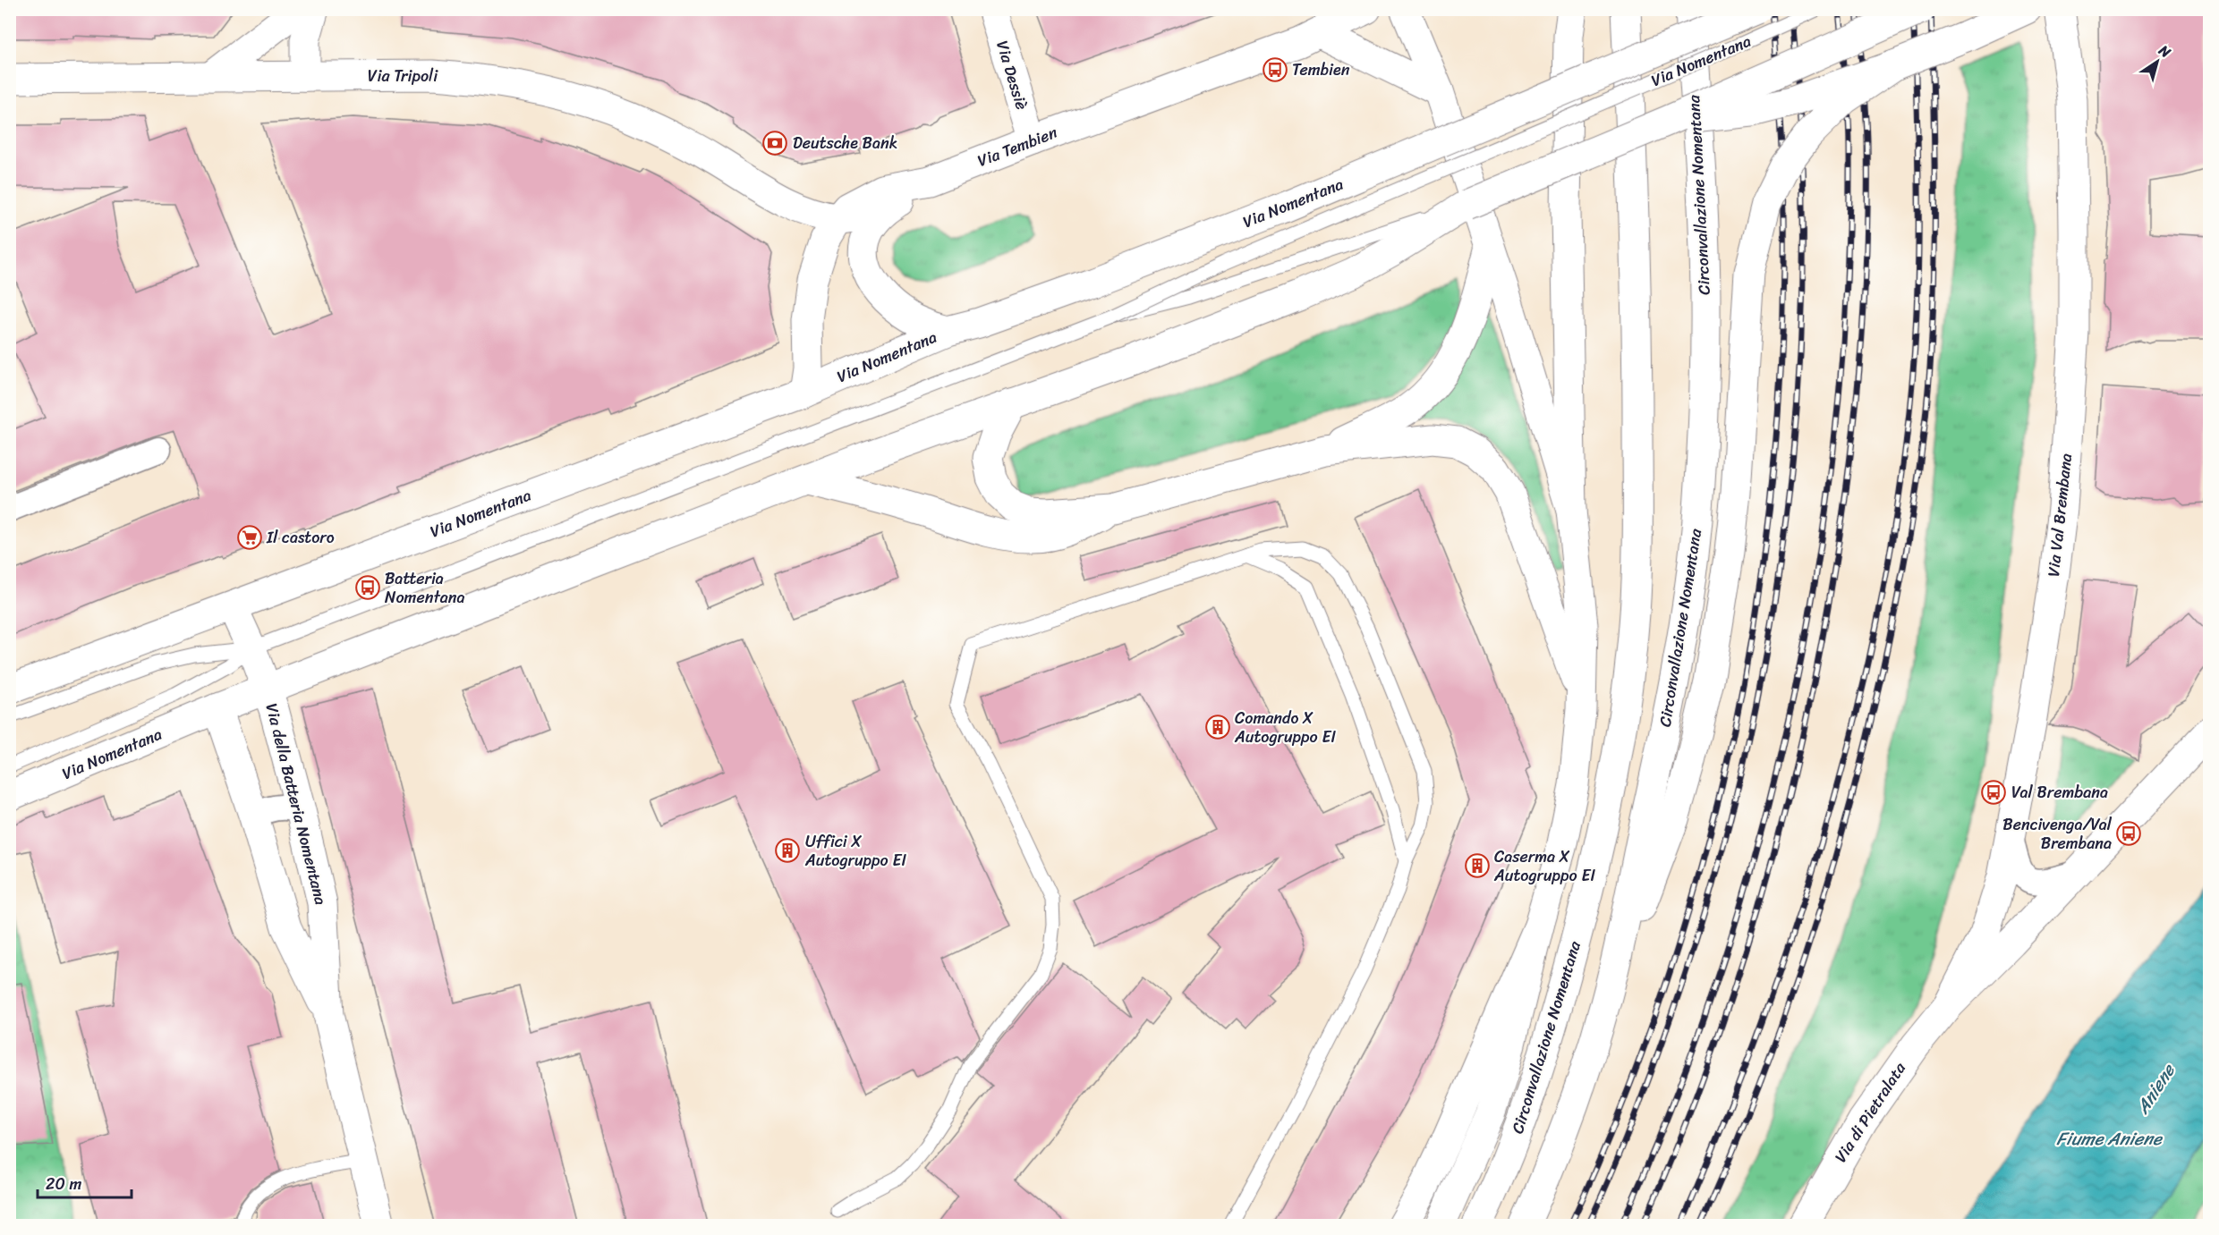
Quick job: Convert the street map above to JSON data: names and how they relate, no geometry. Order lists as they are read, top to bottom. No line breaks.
{"streets":{"main road":["Via Nomentana","Via Dessiè","Via Tripoli","Via Tembien","Circonvallazione Nomentana","Via Val Brembana","Via della Batteria Nomentana","Via di Pietralata"]},"crossings":[["Via Nomentana","Via Tembien"],["Via Nomentana","Via della Batteria Nomentana"],["Via Dessiè","Via Tembien"],["Via Tripoli","Via Tembien"],["Via Val Brembana","Via di Pietralata"]],"water":["Aniene","Fiume Aniene"],"places":{"bus stop":["Tembien","Batteria Nomentana","Val Brembana","Bencivenga/Val Brembana"],"bank":["Deutsche Bank"],"supermarket":["Il castoro"],"building":["Comando X Autogruppo EI","Uffici X Autogruppo EI","Caserma X Autogruppo EI"]},"scale_bar":"20 m","north":"top right"}
